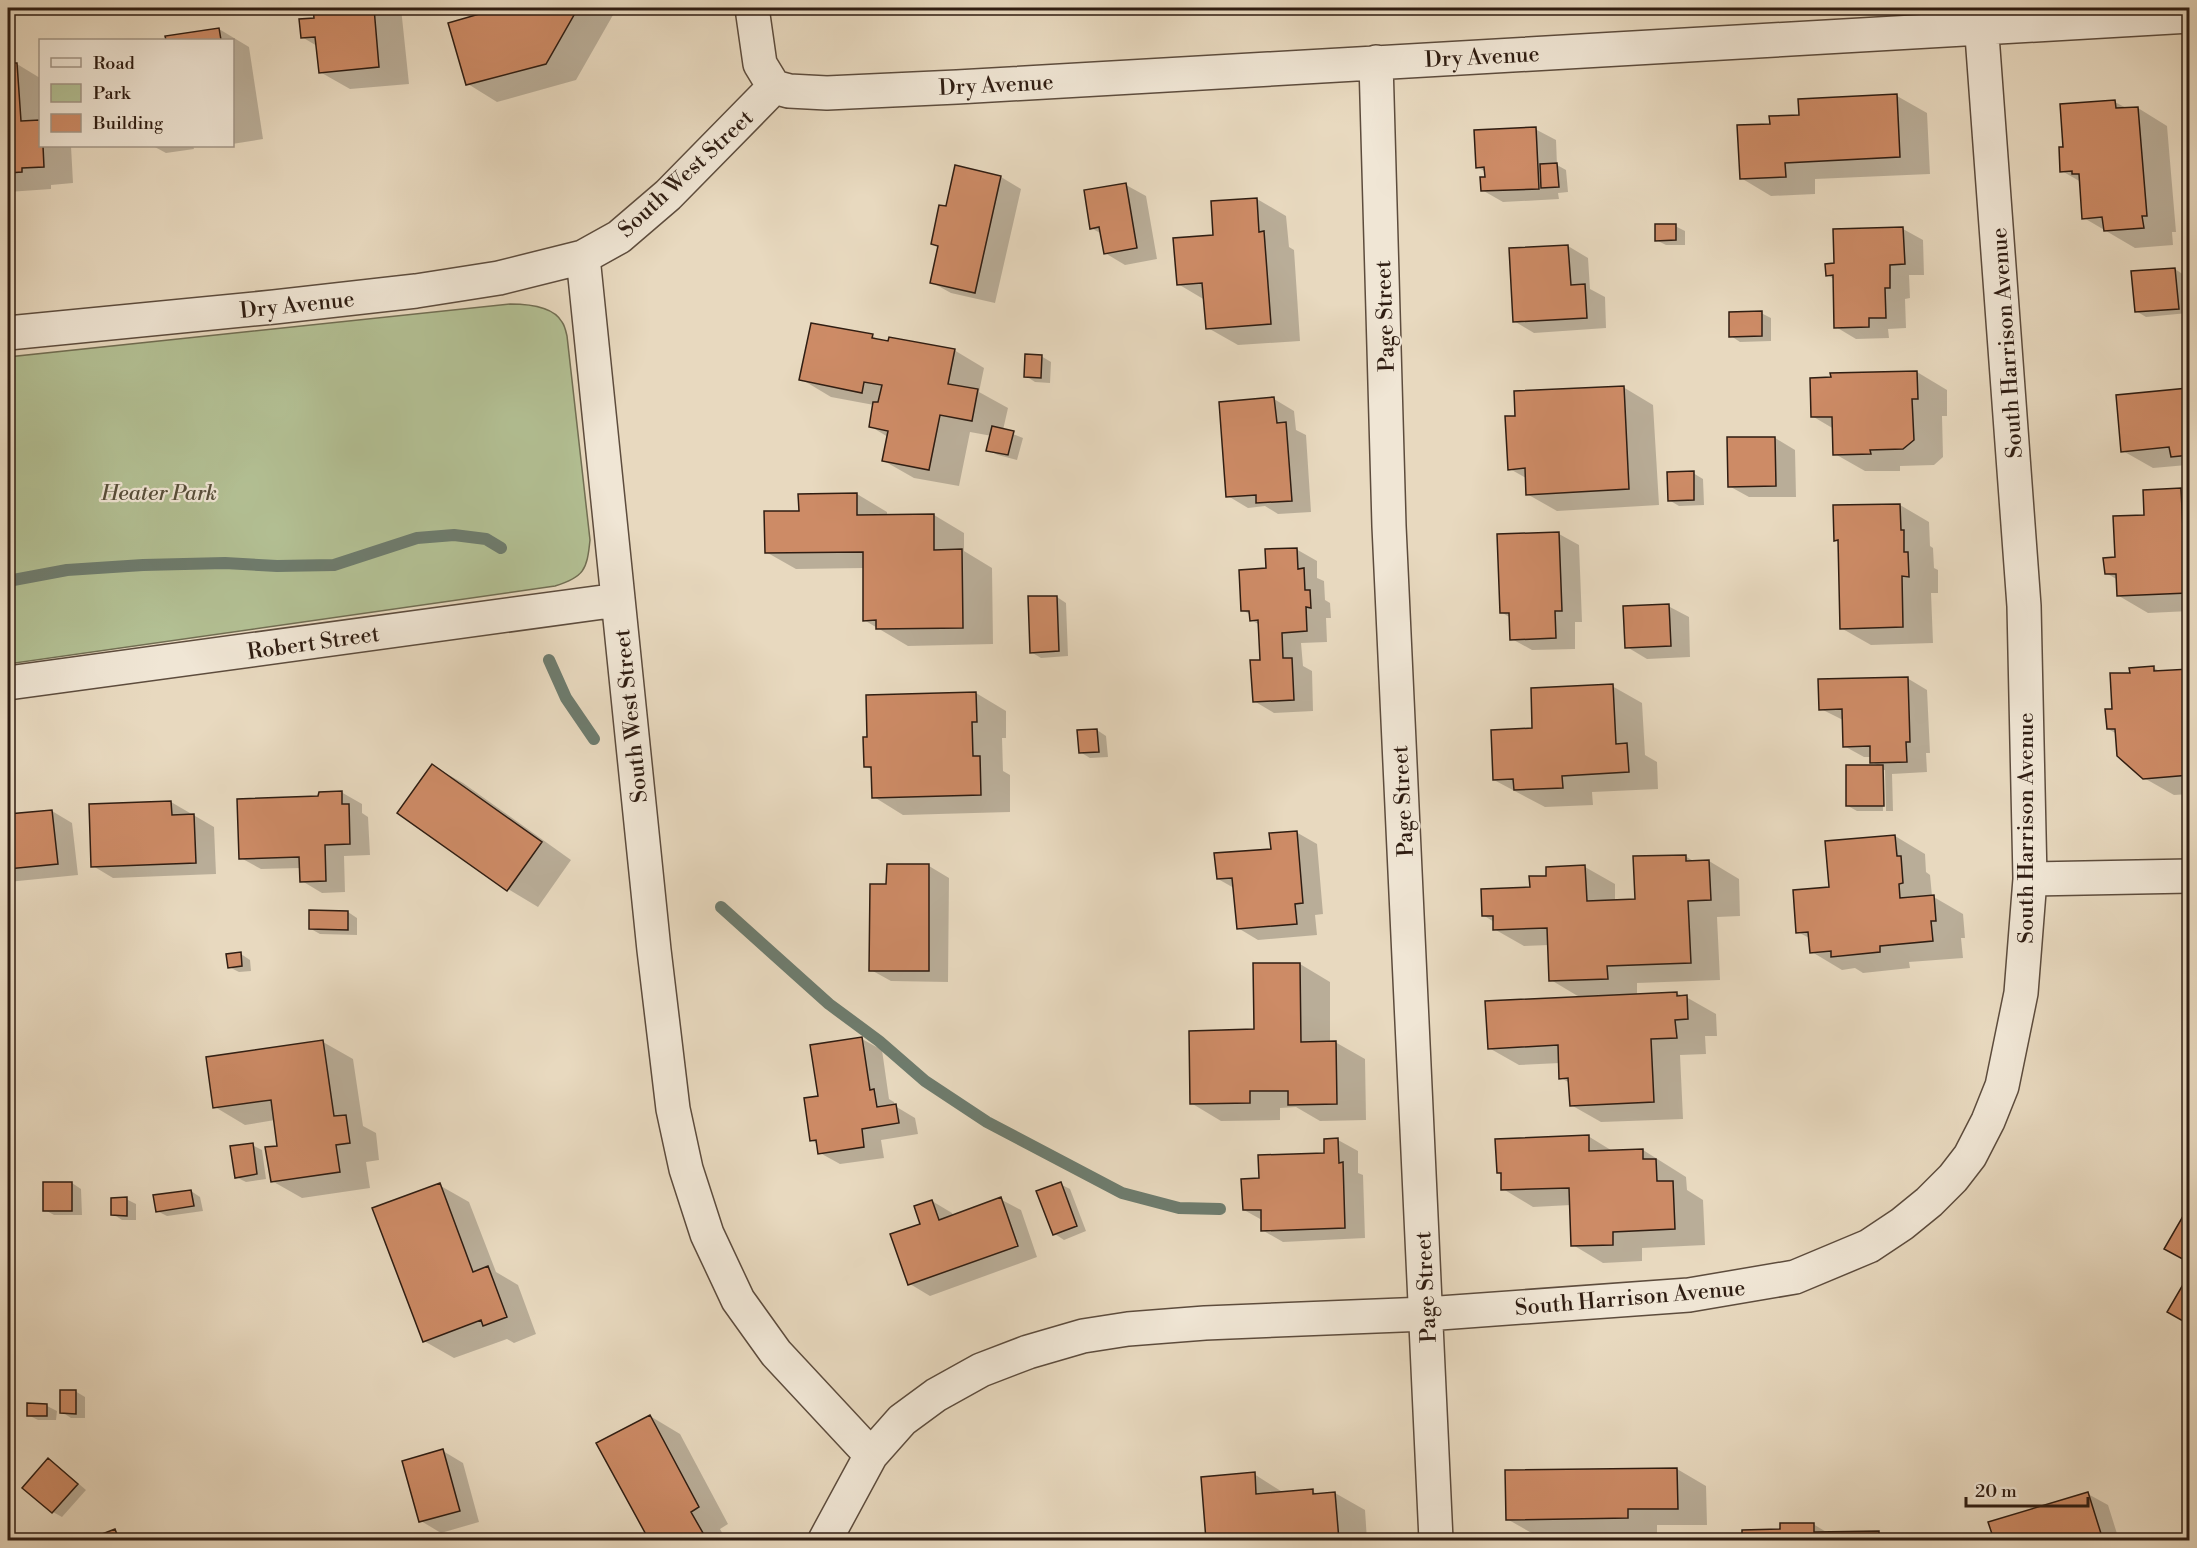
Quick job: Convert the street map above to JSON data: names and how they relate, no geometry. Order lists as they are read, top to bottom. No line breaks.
{"streets":{"street":["Dry Avenue","South West Street","Page Street","South Harrison Avenue","Robert Street"]},"crossings":[["Dry Avenue","South West Street"],["Dry Avenue","Page Street"],["Dry Avenue","South Harrison Avenue"],["South West Street","South Harrison Avenue"],["South West Street","Robert Street"],["Page Street","South Harrison Avenue"]],"parks":["Heater Park"],"legend":["Road","Park","Building"],"scale_bar":"20 m"}
